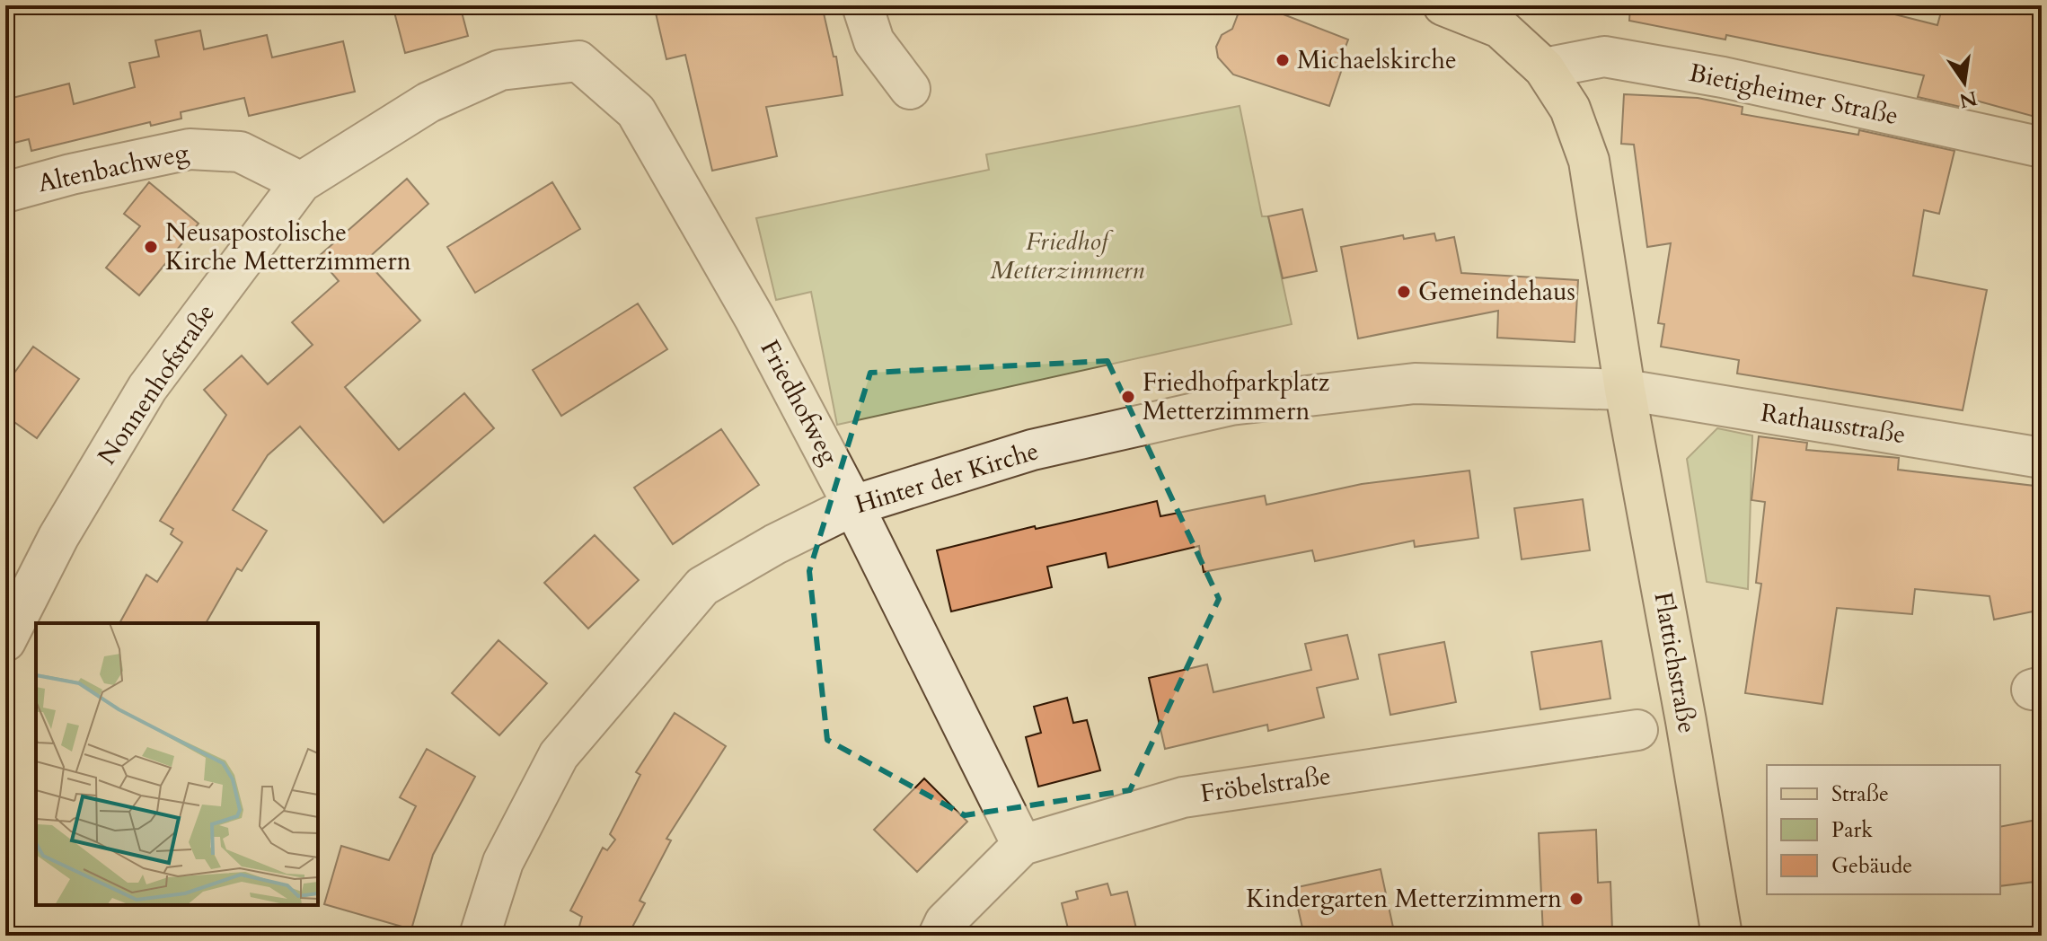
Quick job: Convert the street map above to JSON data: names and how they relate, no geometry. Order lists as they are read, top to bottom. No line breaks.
{"streets":{"main road":["Flattichstraße"],"street":["Bietigheimer Straße","Altenbachweg","Nonnenhofstraße","Friedhofweg","Rathausstraße","Hinter der Kirche","Fröbelstraße"]},"crossings":[["Altenbachweg","Nonnenhofstraße"],["Nonnenhofstraße","Friedhofweg"],["Friedhofweg","Hinter der Kirche"],["Friedhofweg","Fröbelstraße"],["Rathausstraße","Hinter der Kirche"],["Rathausstraße","Flattichstraße"],["Hinter der Kirche","Flattichstraße"]],"parks":["Friedhof Metterzimmern"],"places":["Michaelskirche","Neusapostolische Kirche Metterzimmern","Gemeindehaus","Friedhofparkplatz Metterzimmern","Kindergarten Metterzimmern"],"legend":["Straße","Park","Gebäude"],"north":"bottom"}
